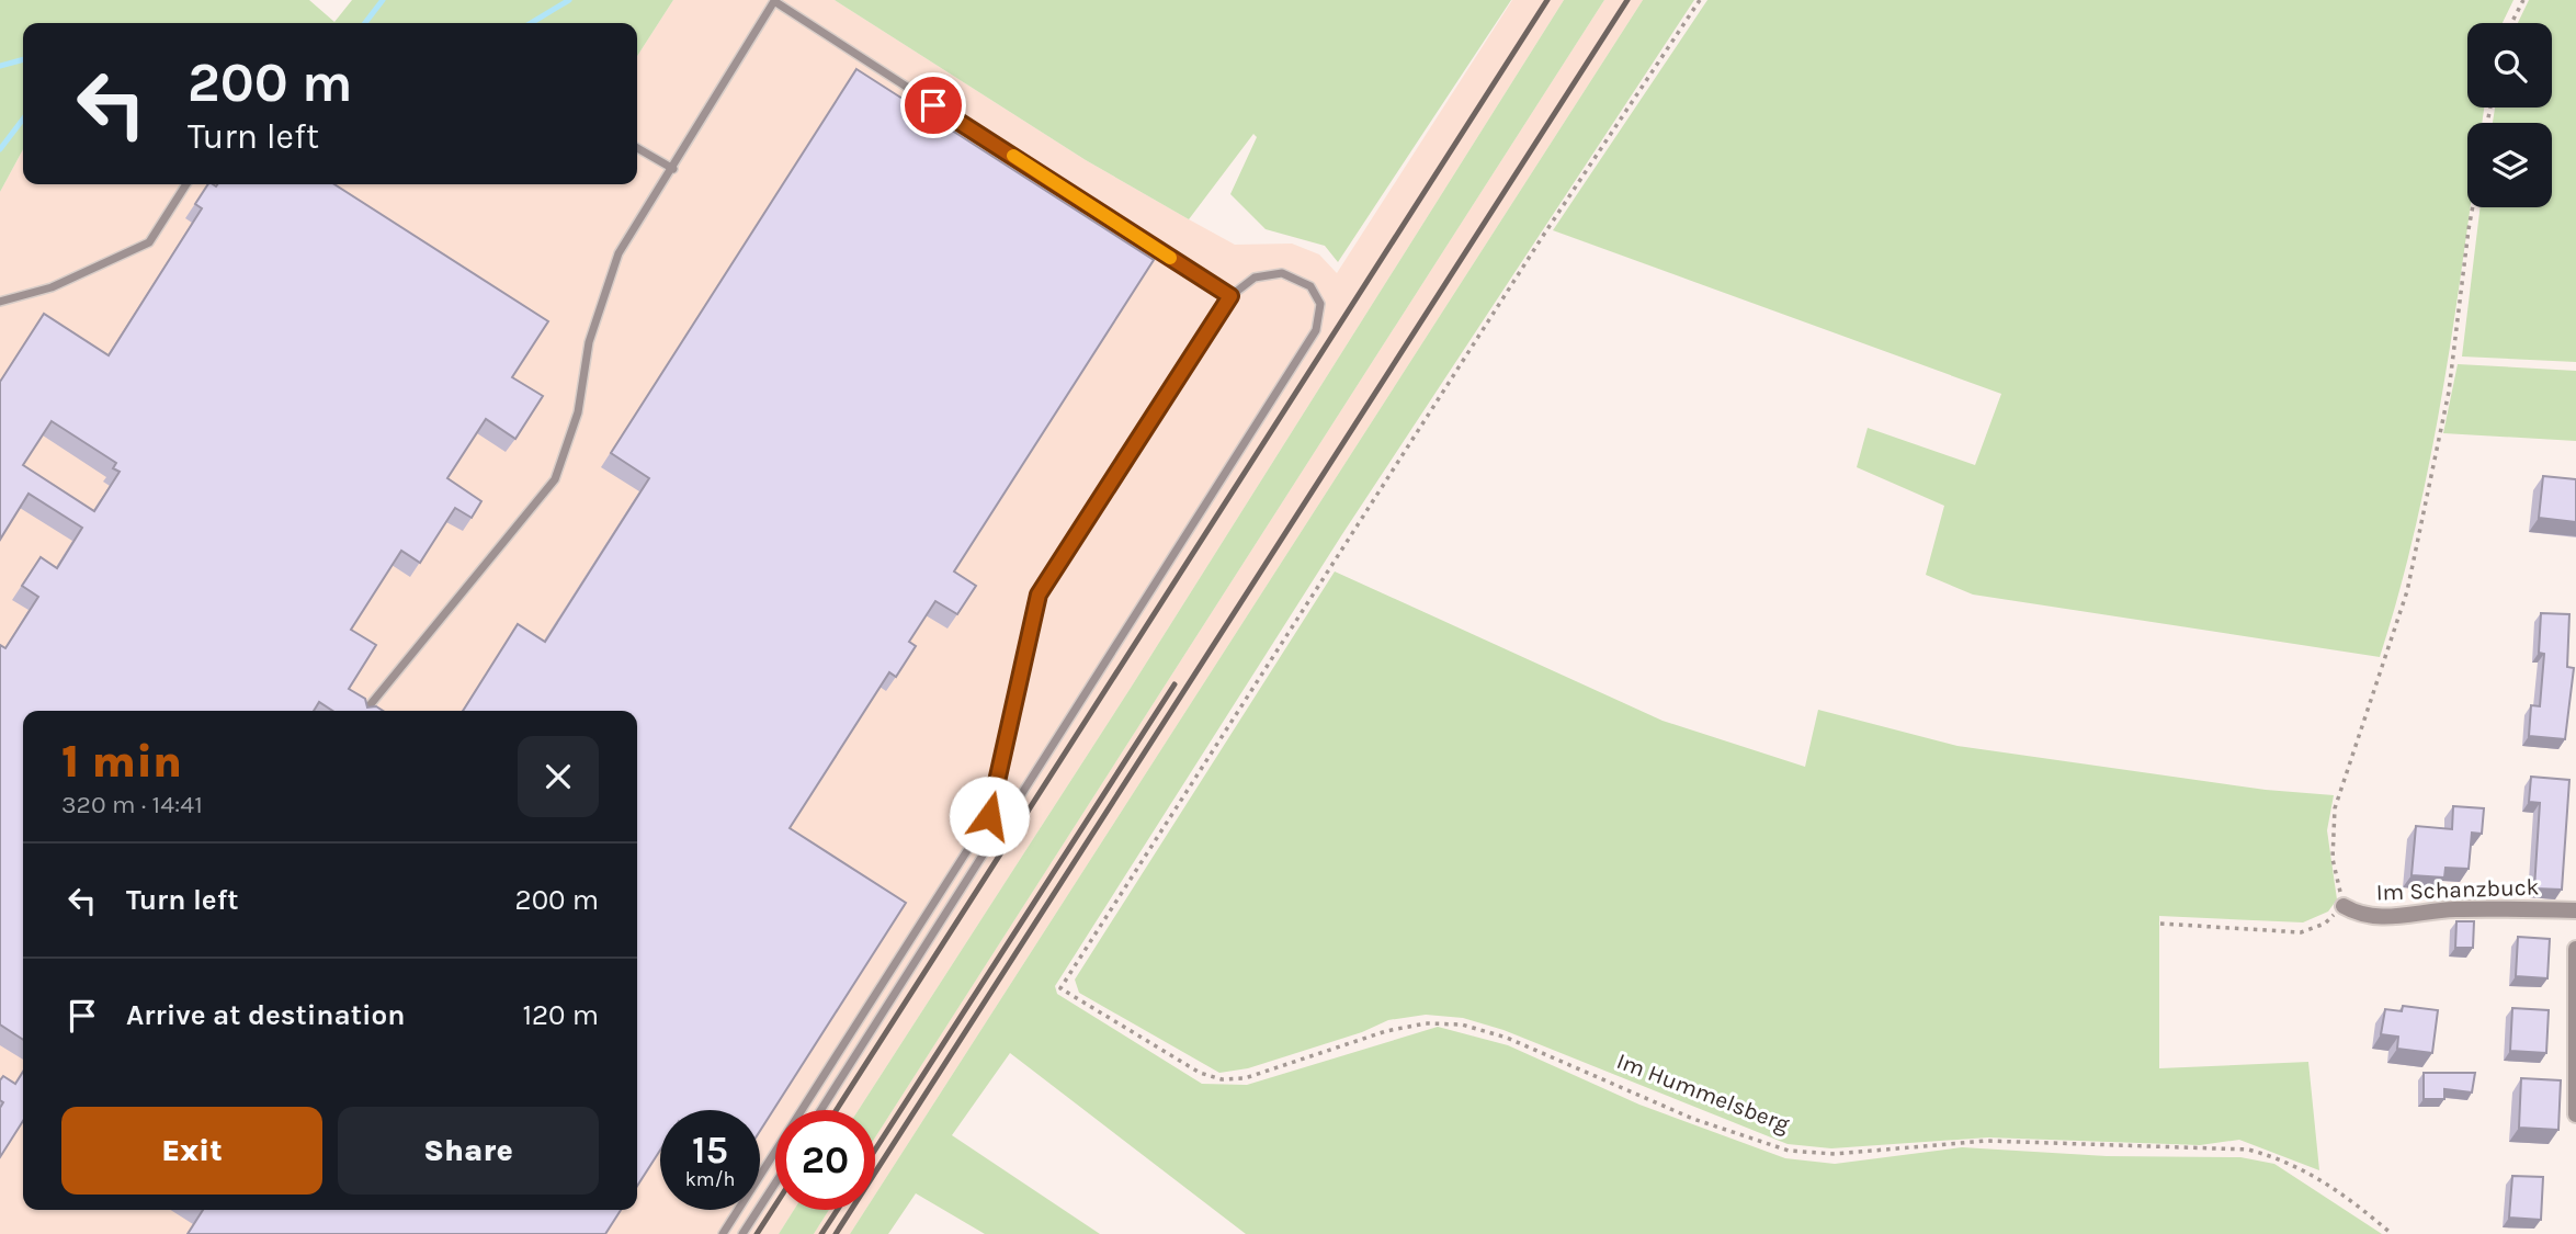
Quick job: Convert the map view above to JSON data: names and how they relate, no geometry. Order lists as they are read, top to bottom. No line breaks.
{"streets":{"street":["Im Schanzbuck"],"path":["Im Hummelsberg"]},"page":{"turn":["200 m","Turn left"],"heading":["1 min","320 m · 14:41"],"list":[{"name":"Turn left","value":"200 m"},{"name":"Arrive at destination","value":"120 m"}],"buttons":["Exit","Share"],"speed":"15 km/h","limit":"20"}}
